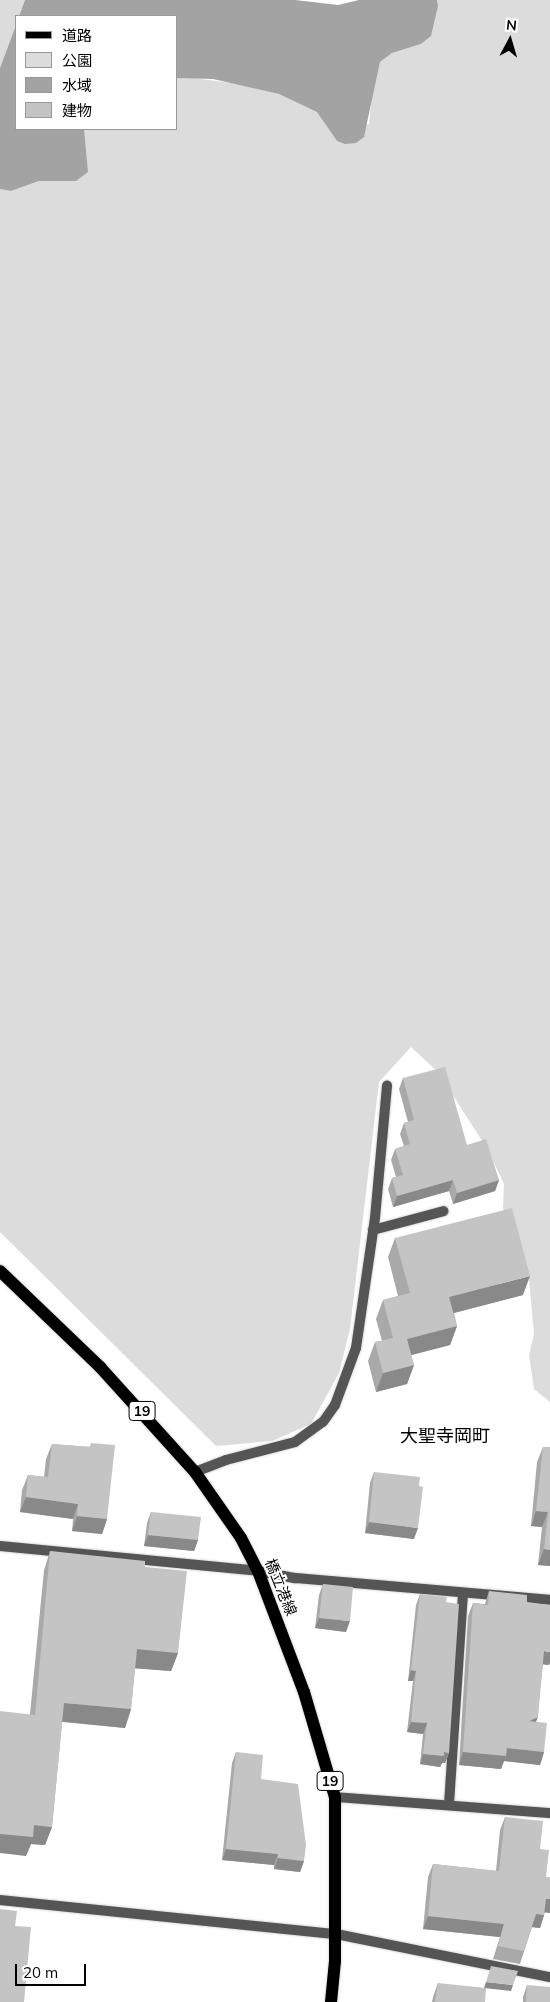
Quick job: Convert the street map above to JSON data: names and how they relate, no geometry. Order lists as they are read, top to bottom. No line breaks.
{"streets":{"main road":["19","橋立港線"]},"districts":["大聖寺岡町"],"legend":["道路","公園","水域","建物"],"scale_bar":"20 m","north":"top"}
